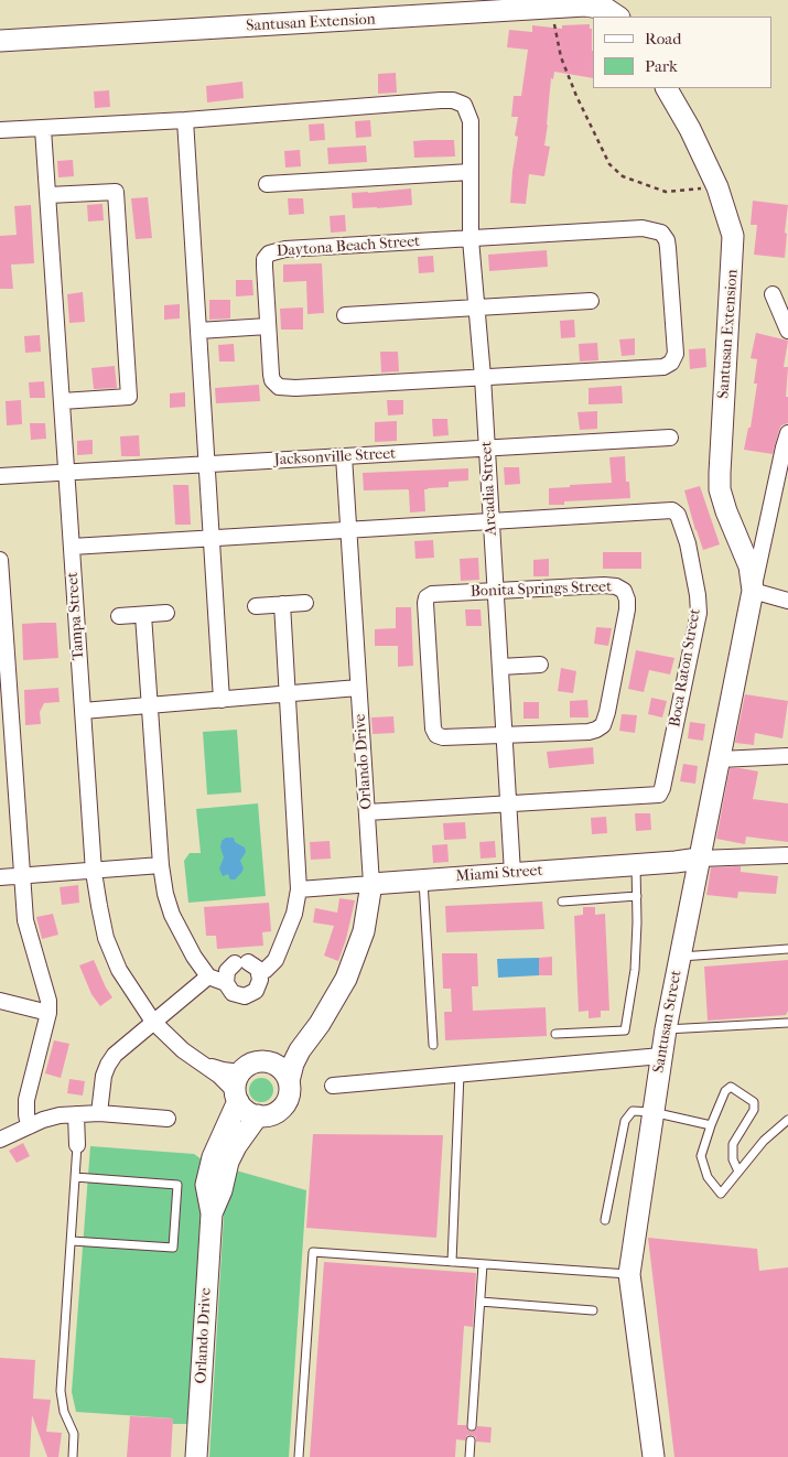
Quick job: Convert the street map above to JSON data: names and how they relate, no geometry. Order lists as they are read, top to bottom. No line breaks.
{"streets":{"street":["Santusan Extension","Daytona Beach Street","Jacksonville Street","Arcadia Street","Bonita Springs Street","Tampa Street","Boca Raton Street","Orlando Drive","Miami Street","Santusan Street"]},"crossings":[["Santusan Extension","Santusan Street"],["Daytona Beach Street","Arcadia Street"],["Jacksonville Street","Arcadia Street"],["Jacksonville Street","Tampa Street"],["Jacksonville Street","Orlando Drive"],["Arcadia Street","Bonita Springs Street"],["Arcadia Street","Boca Raton Street"],["Arcadia Street","Miami Street"],["Tampa Street","Boca Raton Street"],["Tampa Street","Orlando Drive"],["Boca Raton Street","Orlando Drive"],["Orlando Drive","Miami Street"],["Miami Street","Santusan Street"]],"legend":["Road","Park"]}
